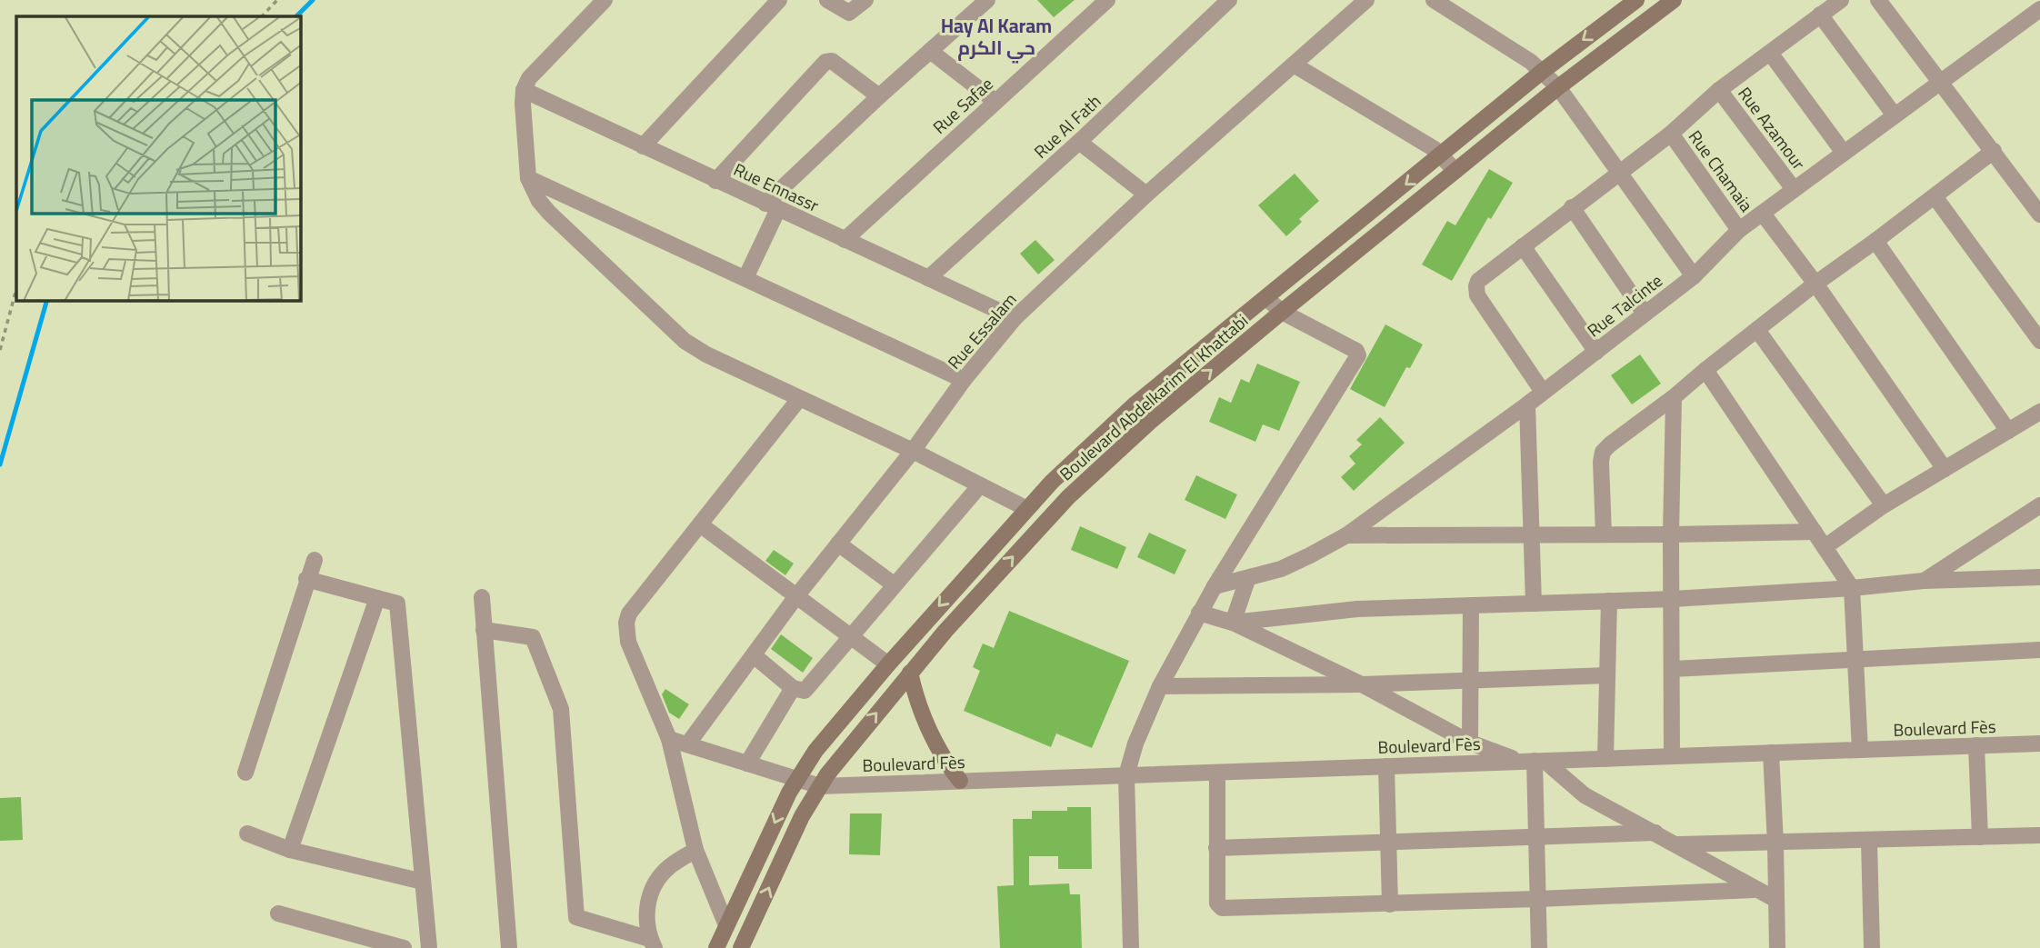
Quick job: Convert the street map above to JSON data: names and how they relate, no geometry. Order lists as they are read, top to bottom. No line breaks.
{"streets":{"street":["Rue Safae","Rue Al Fath","Rue Azamour","Rue Chamaia","Rue Ennassr","Rue Talcinte","Rue Essalam","Boulevard Abdelkarim El Khattabi","Boulevard Fès"]},"crossings":[["Rue Safae","Rue Ennassr"],["Rue Al Fath","Rue Ennassr"],["Rue Azamour","Rue Talcinte"],["Rue Chamaia","Rue Talcinte"],["Rue Ennassr","Rue Essalam"],["Rue Essalam","Boulevard Fès"],["Boulevard Abdelkarim El Khattabi","Boulevard Fès"]],"districts":["Hay Al Karam حي الكرم"]}
